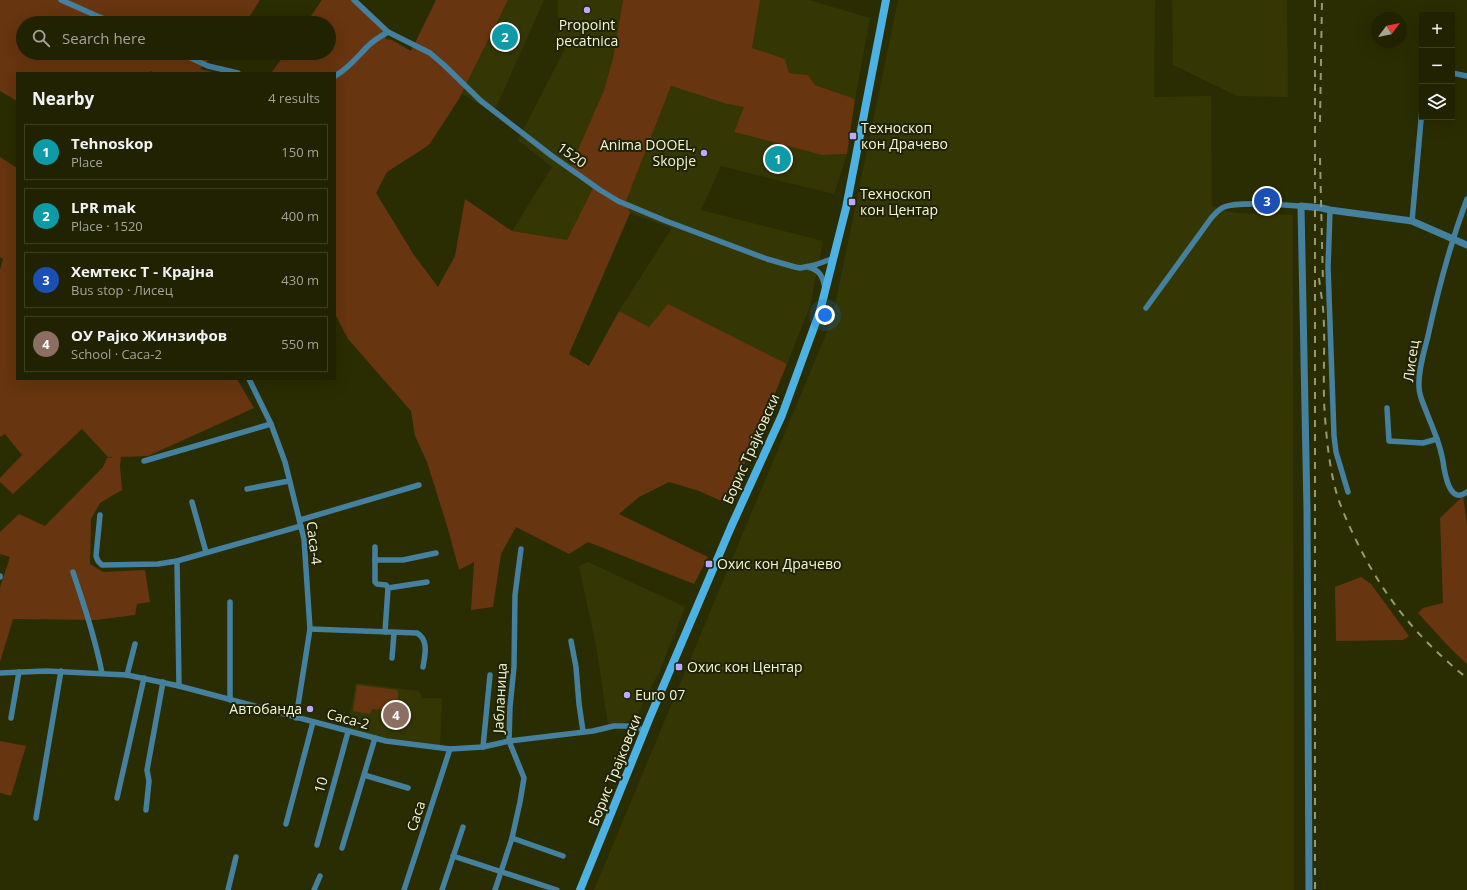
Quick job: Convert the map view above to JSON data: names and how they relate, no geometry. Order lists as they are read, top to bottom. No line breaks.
{"streets":{"main road":["Борис Трајковски"],"street":["1520","Лисец","Саса-4","Јабланица","Саса-2","10","Саса"]},"crossings":[["1520","Борис Трајковски"],["Борис Трајковски","Саса-2"],["Саса-4","Саса-2"],["Јабланица","Саса-2"],["Саса-2","10"],["Саса-2","Саса"]],"places":{"other":["Propoint pecatnica","Anima DOOEL, Skopje","Euro 07","Автобанда"],"transit":["Техноскоп кон Драчево","Техноскоп кон Центар","Охис кон Драчево","Охис кон Центар"]},"north":"top right","page":{"map_buttons":["+","−"],"search":"Search here","pins":["2","1","3","4"],"heading":["Nearby","4 results"],"list":[{"mark":"1","name":"Tehnoskop","note":"Place","value":"150 m"},{"mark":"2","name":"LPR mak","note":"Place · 1520","value":"400 m"},{"mark":"3","name":"Хемтекс Т - Крајна","note":"Bus stop · Лисец","value":"430 m"},{"mark":"4","name":"ОУ Рајко Жинзифов","note":"School · Саса-2","value":"550 m"}]}}
